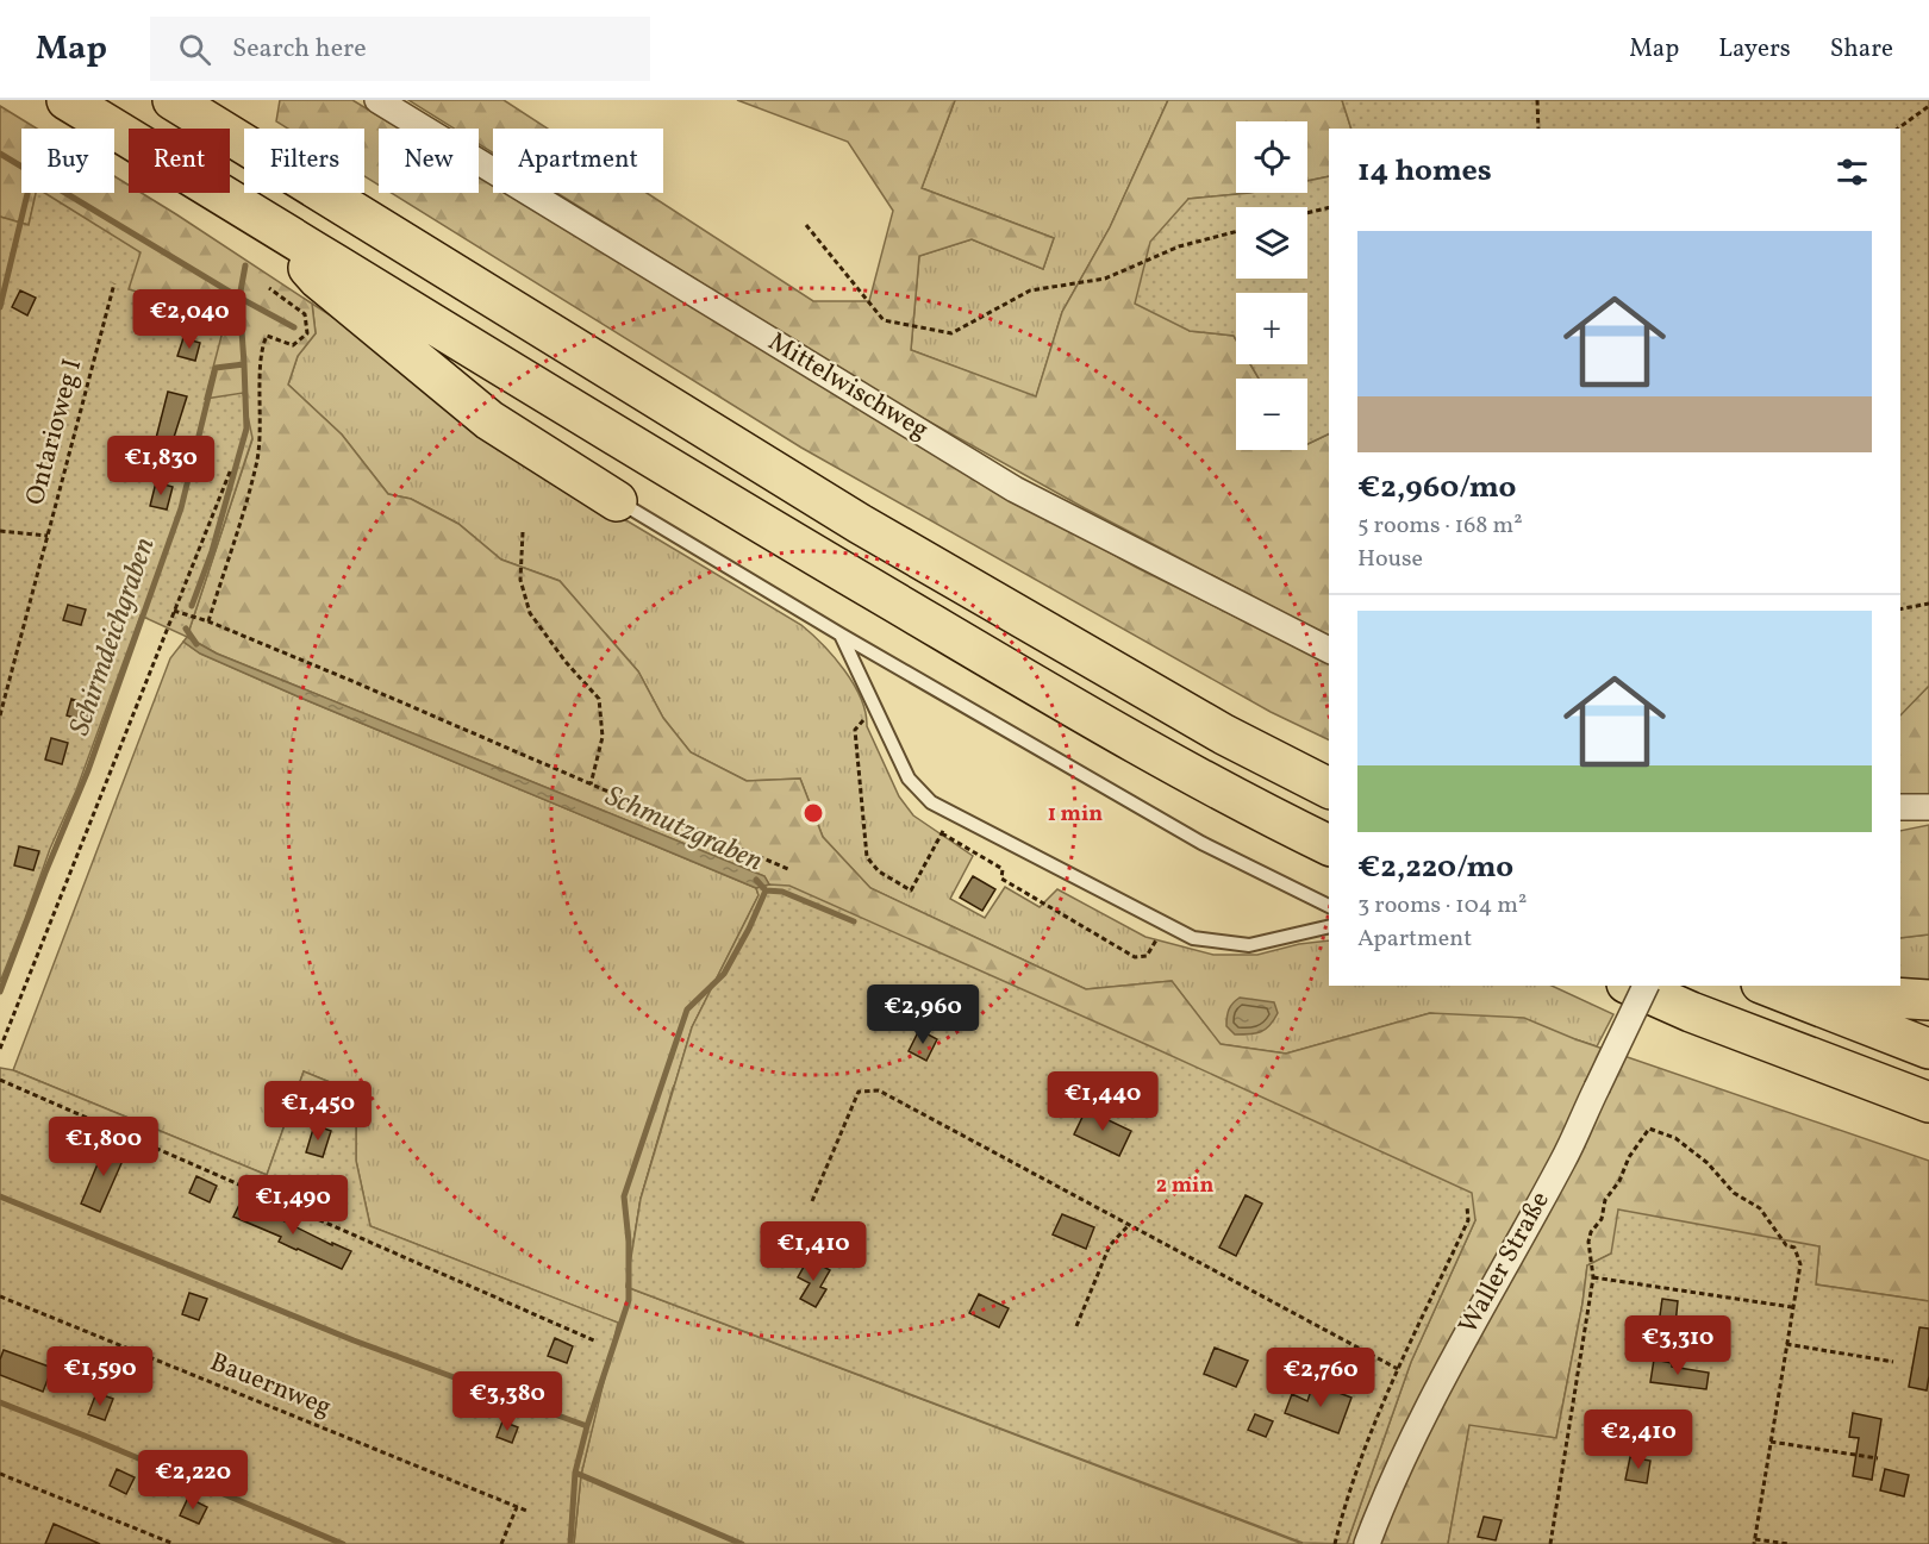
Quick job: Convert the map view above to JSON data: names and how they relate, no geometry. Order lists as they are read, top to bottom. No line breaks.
{"streets":{"street":["Mittelwischweg","Waller Straße"],"path":["Ontarioweg I","Bauernweg"]},"water":["Schirmdeichgraben","Schmutzgraben"],"page":{"header":"Map","search":"Search here","nav":["Map","Layers","Share"],"map_buttons":["+","−"],"chip":["Buy","Rent","Filters","New","Apartment"],"heading":"14 homes","list":[{"name":"€2,960/mo","note":"5 rooms · 168 m² · House"},{"name":"€2,220/mo","note":"3 rooms · 104 m² · Apartment"}],"price":["€2,040","€1,830","€2,960","€1,440","€1,450","€1,800","€1,490","€1,410","€3,310","€1,590","€2,760","€3,380","€2,410","€2,220"]},"rings":["1 min","2 min"]}
